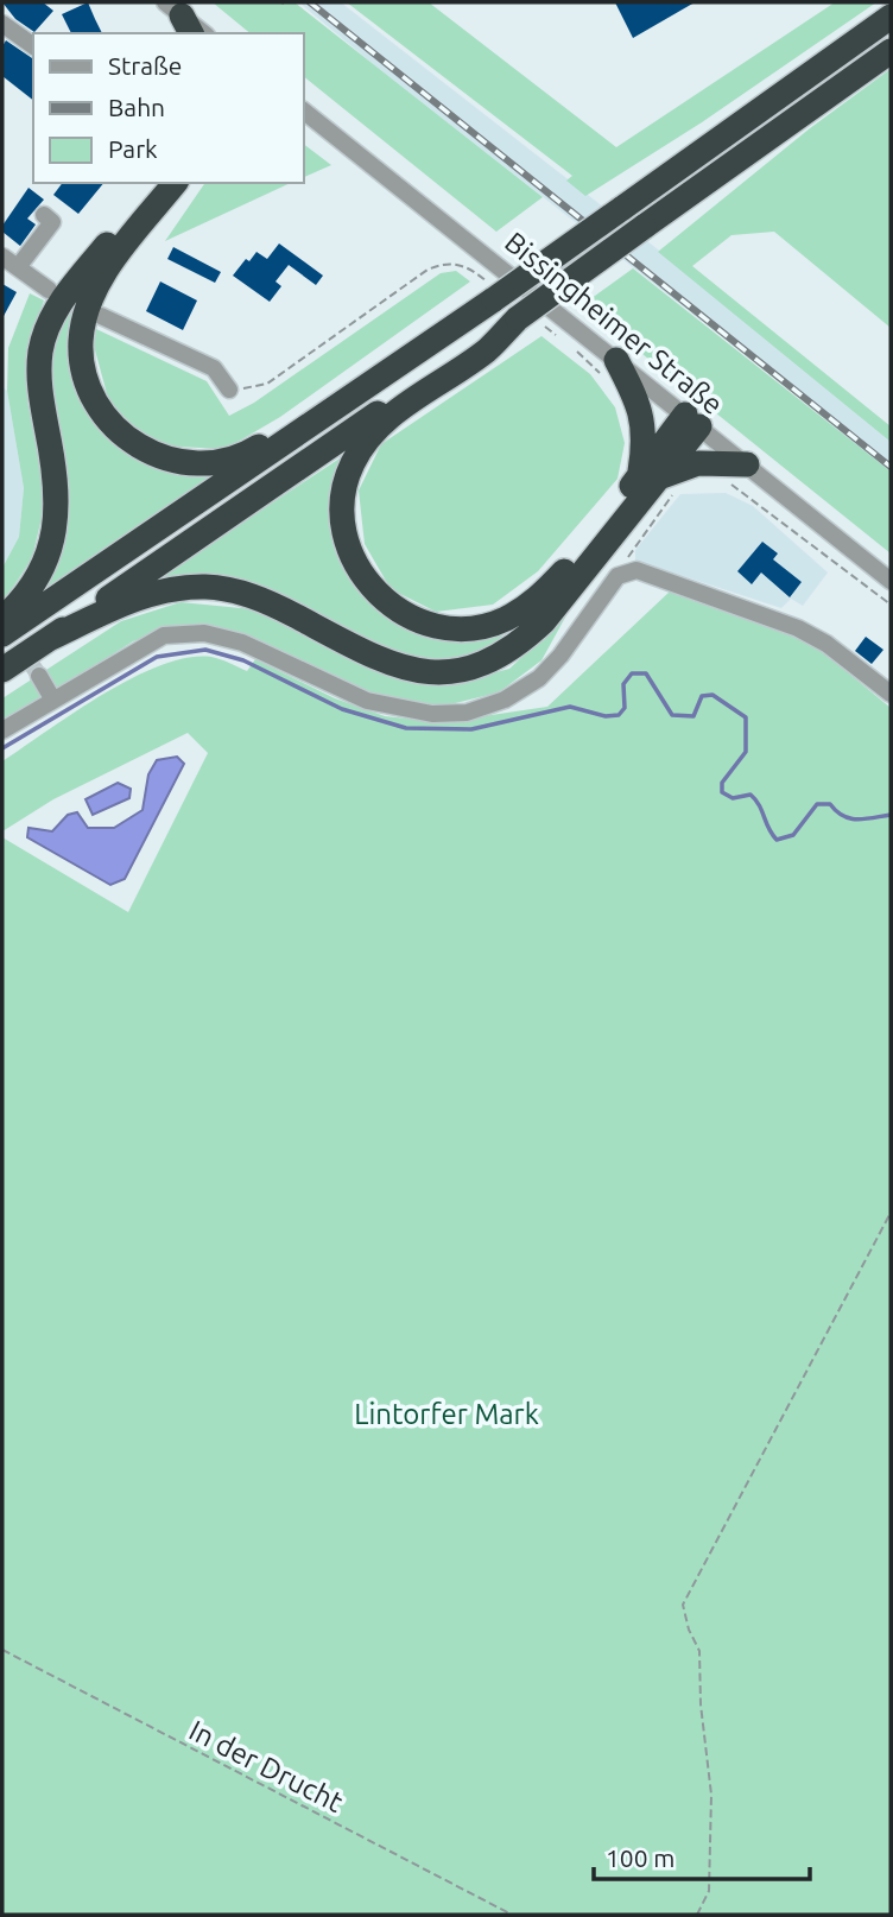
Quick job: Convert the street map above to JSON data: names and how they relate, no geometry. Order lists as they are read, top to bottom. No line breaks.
{"streets":{"street":["Bissingheimer Straße"],"path":["In der Drucht"]},"parks":["Lintorfer Mark"],"legend":["Straße","Bahn","Park"],"scale_bar":"100 m"}
